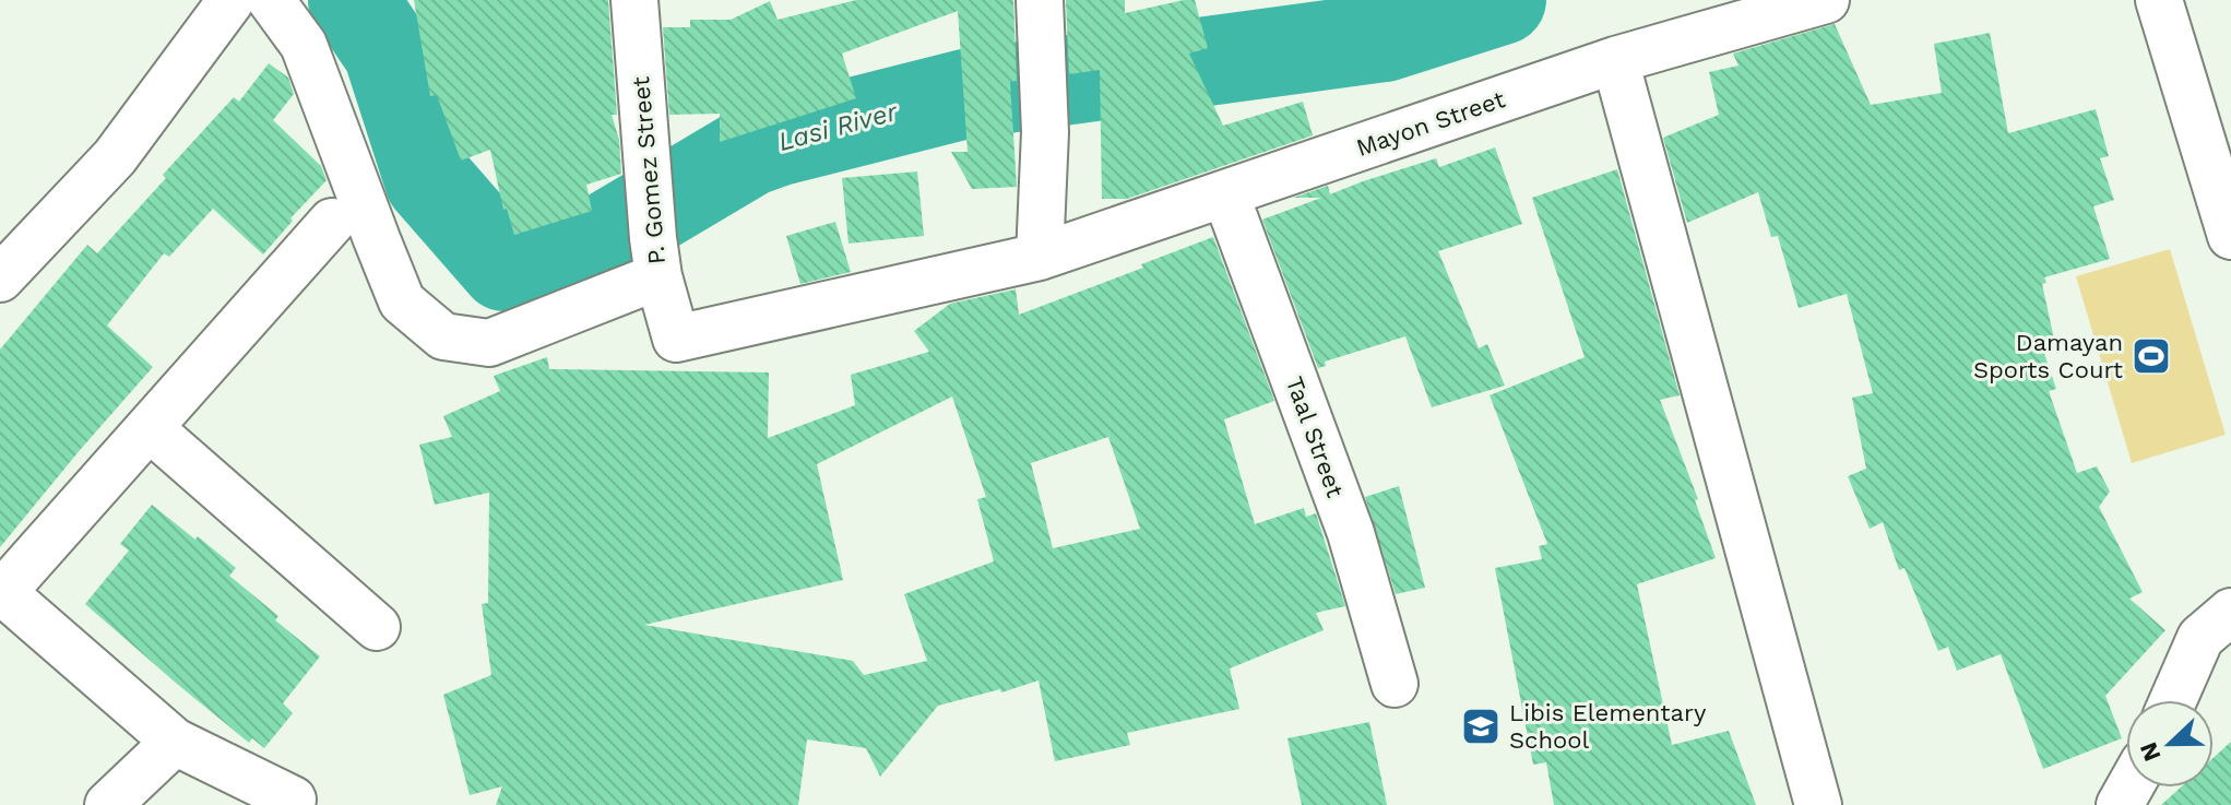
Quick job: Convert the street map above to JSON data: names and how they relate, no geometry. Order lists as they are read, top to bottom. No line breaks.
{"streets":{"street":["Mayon Street","P. Gomez Street","Taal Street"]},"crossings":[["Mayon Street","P. Gomez Street"],["Mayon Street","Taal Street"]],"water":["Lasi River"],"places":{"sports":["Damayan Sports Court"],"school or university":["Libis Elementary School"]},"north":"left"}
